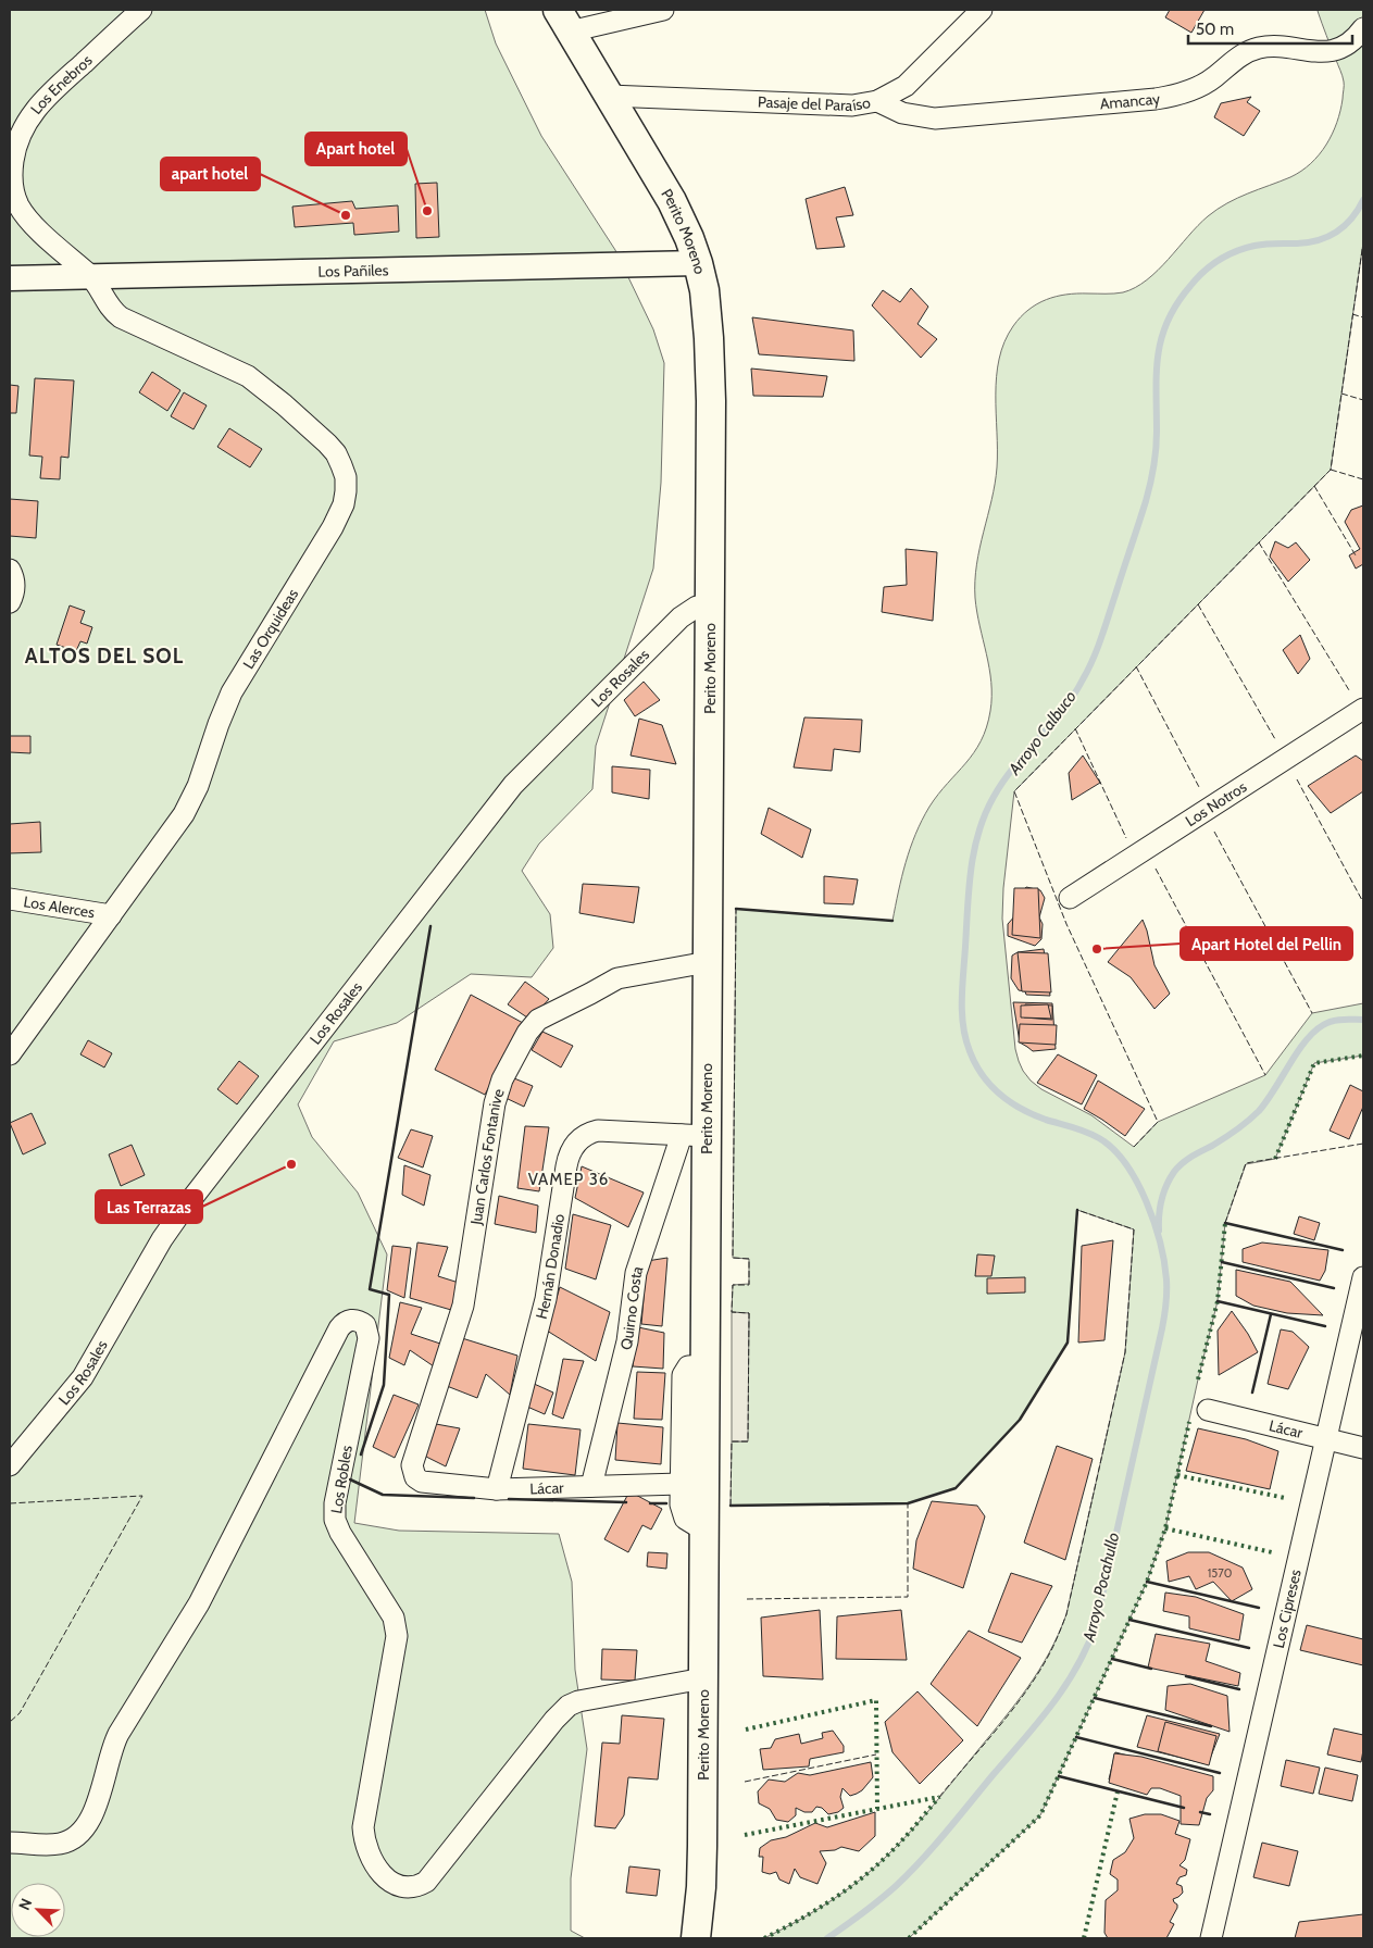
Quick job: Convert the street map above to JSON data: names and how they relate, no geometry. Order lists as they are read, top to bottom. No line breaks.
{"streets":{"main road":["Perito Moreno"],"street":["Los Enebros","Pasaje del Paraíso","Amancay","Los Pañiles","Las Orquideas","Los Rosales","Los Notros","Los Alerces","Juan Carlos Fontanive","Hernán Donadio","Quirno Costa","Lácar","Los Robles","Los Cipreses"]},"crossings":[["Los Enebros","Los Pañiles"],["Los Enebros","Las Orquideas"],["Pasaje del Paraíso","Amancay"],["Pasaje del Paraíso","Perito Moreno"],["Perito Moreno","Los Pañiles"],["Perito Moreno","Los Rosales"],["Perito Moreno","Juan Carlos Fontanive"],["Perito Moreno","Hernán Donadio"],["Perito Moreno","Quirno Costa"],["Perito Moreno","Los Robles"],["Los Pañiles","Las Orquideas"],["Las Orquideas","Los Alerces"],["Juan Carlos Fontanive","Lácar"],["Hernán Donadio","Quirno Costa"],["Hernán Donadio","Lácar"],["Quirno Costa","Lácar"],["Lácar","Los Cipreses"]],"districts":["ALTOS DEL SOL","VAMEP 36"],"water":["Arroyo Calbuco","Arroyo Pocahullo"],"places":["Apart hotel","apart hotel","Apart Hotel del Pellin","Las Terrazas"],"house_numbers":["1570"],"scale_bar":"50 m","north":"top left"}
